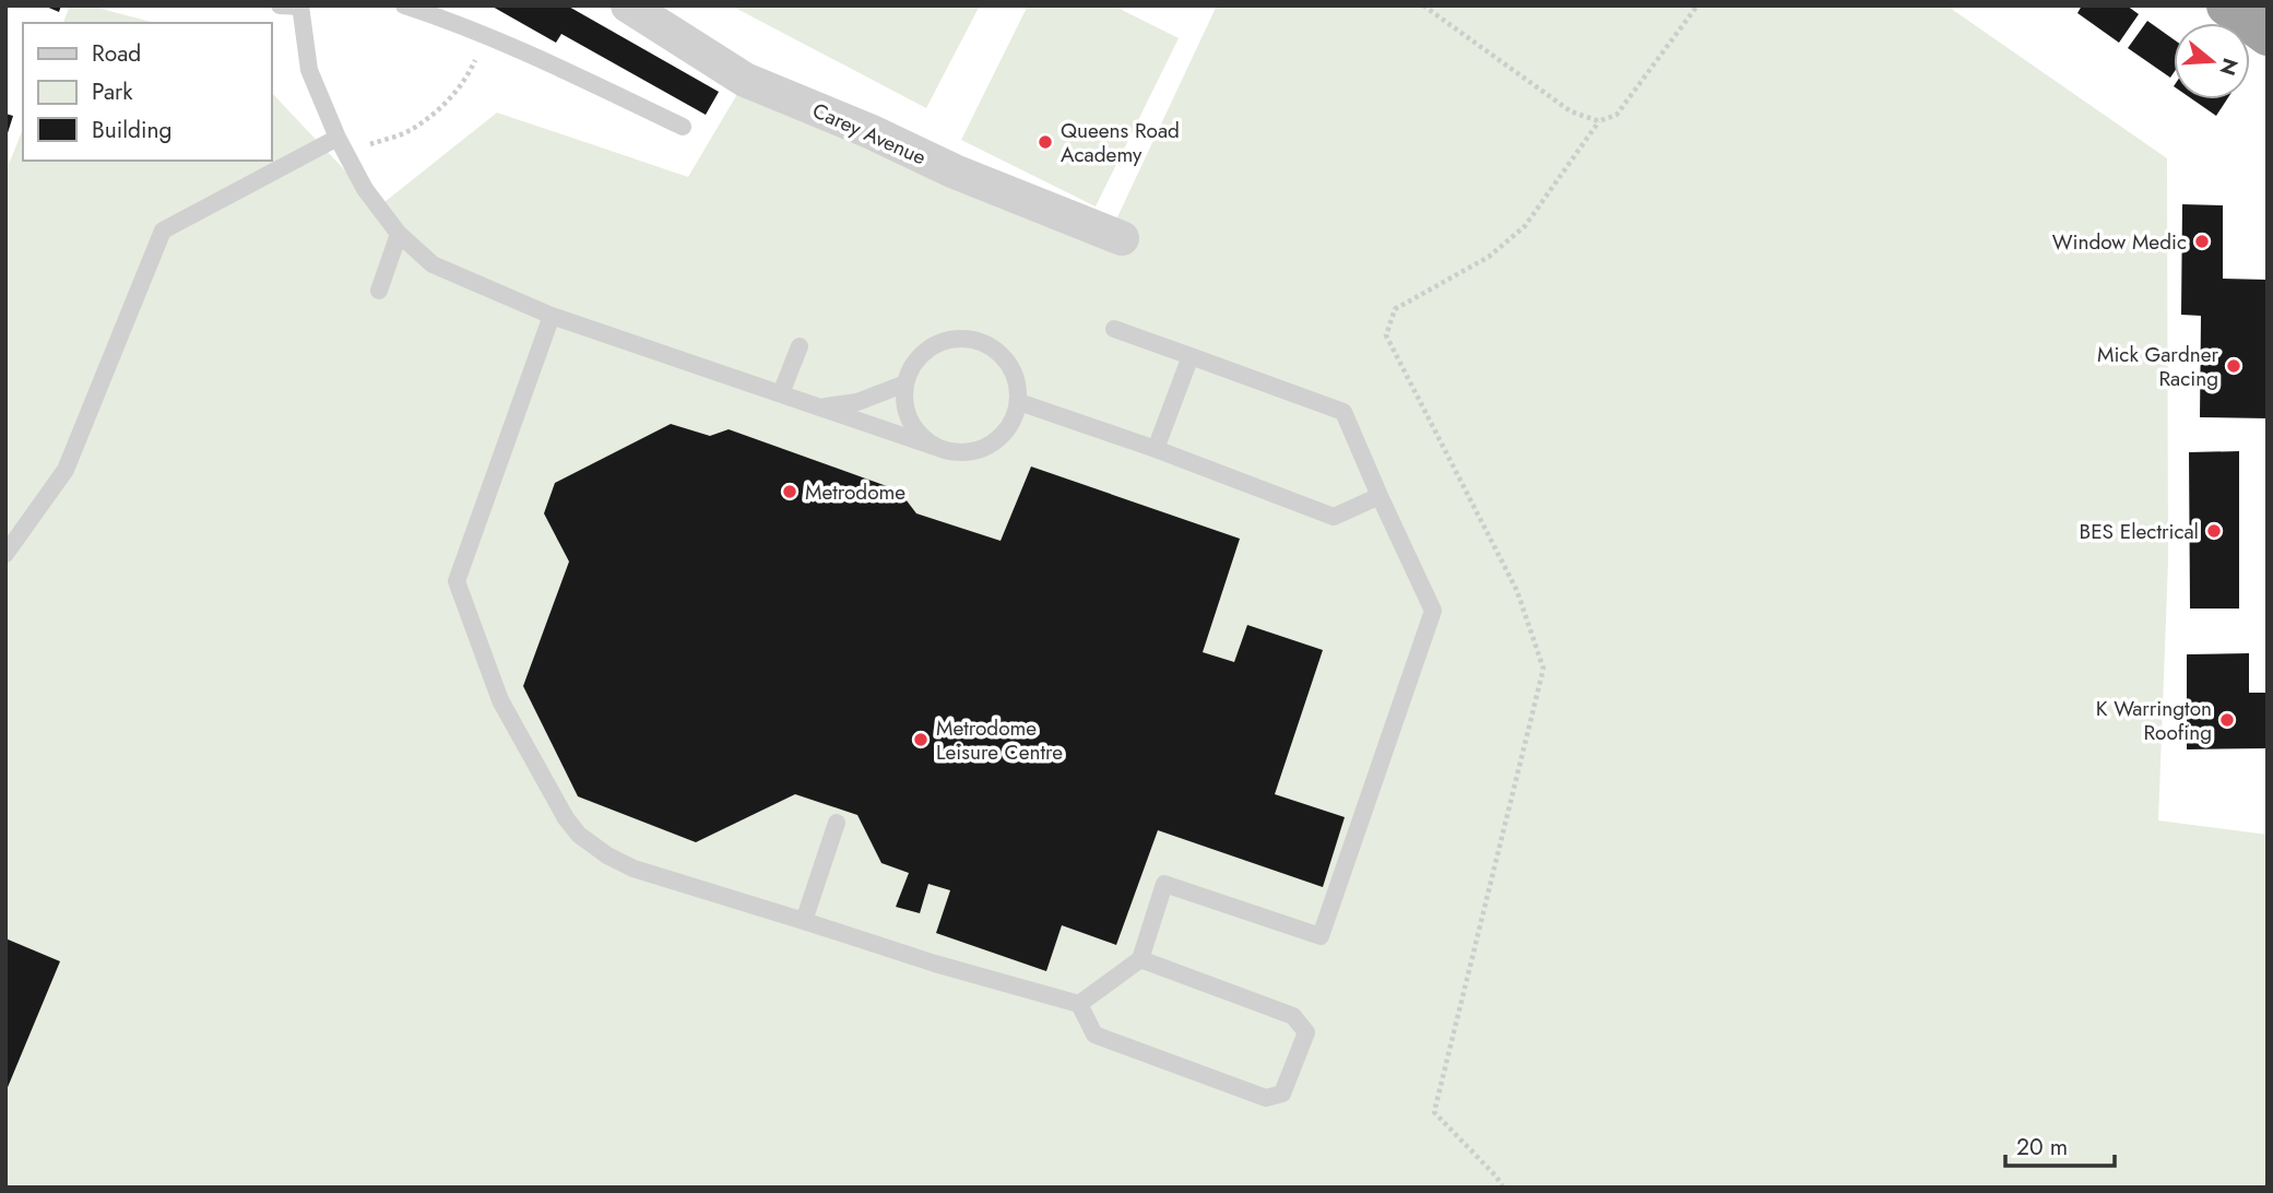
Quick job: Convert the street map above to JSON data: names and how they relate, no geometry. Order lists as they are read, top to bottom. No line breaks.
{"streets":{"street":["Carey Avenue"]},"places":["Queens Road Academy","Window Medic","Mick Gardner Racing","Metrodome","BES Electrical","K Warrington Roofing","Metrodome Leisure Centre"],"legend":["Road","Park","Building"],"scale_bar":"20 m","north":"right"}
